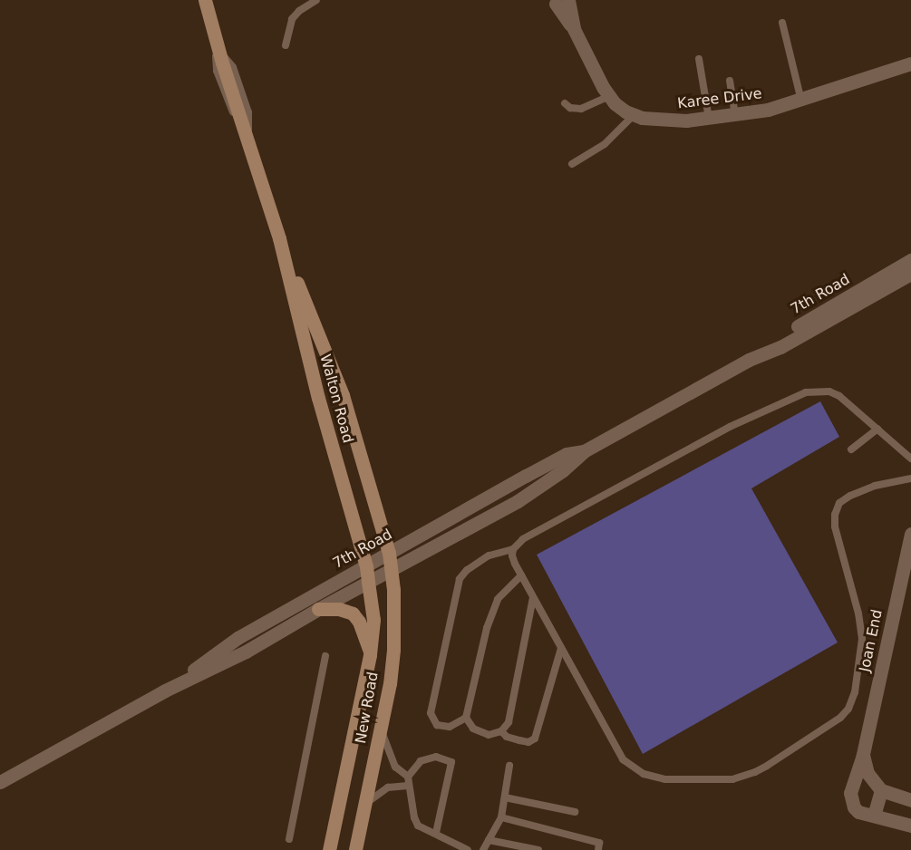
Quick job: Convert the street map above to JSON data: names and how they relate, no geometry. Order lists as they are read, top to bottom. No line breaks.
{"streets":{"main road":["Walton Road","New Road"],"street":["Karee Drive","7th Road","Joan End"]},"crossings":[["7th Road","Walton Road"],["7th Road","New Road"],["Walton Road","New Road"]]}
